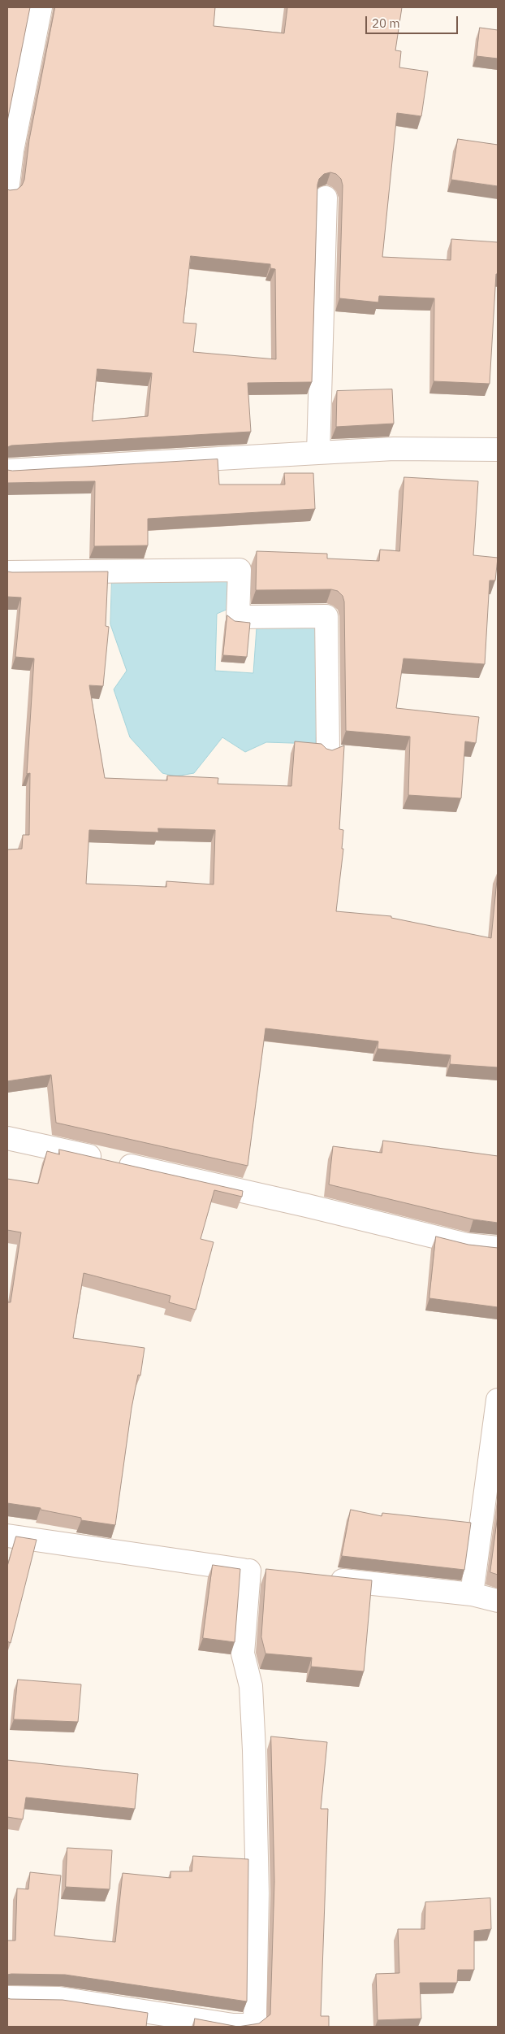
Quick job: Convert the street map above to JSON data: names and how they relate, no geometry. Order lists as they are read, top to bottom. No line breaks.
{"scale_bar":"20 m"}
